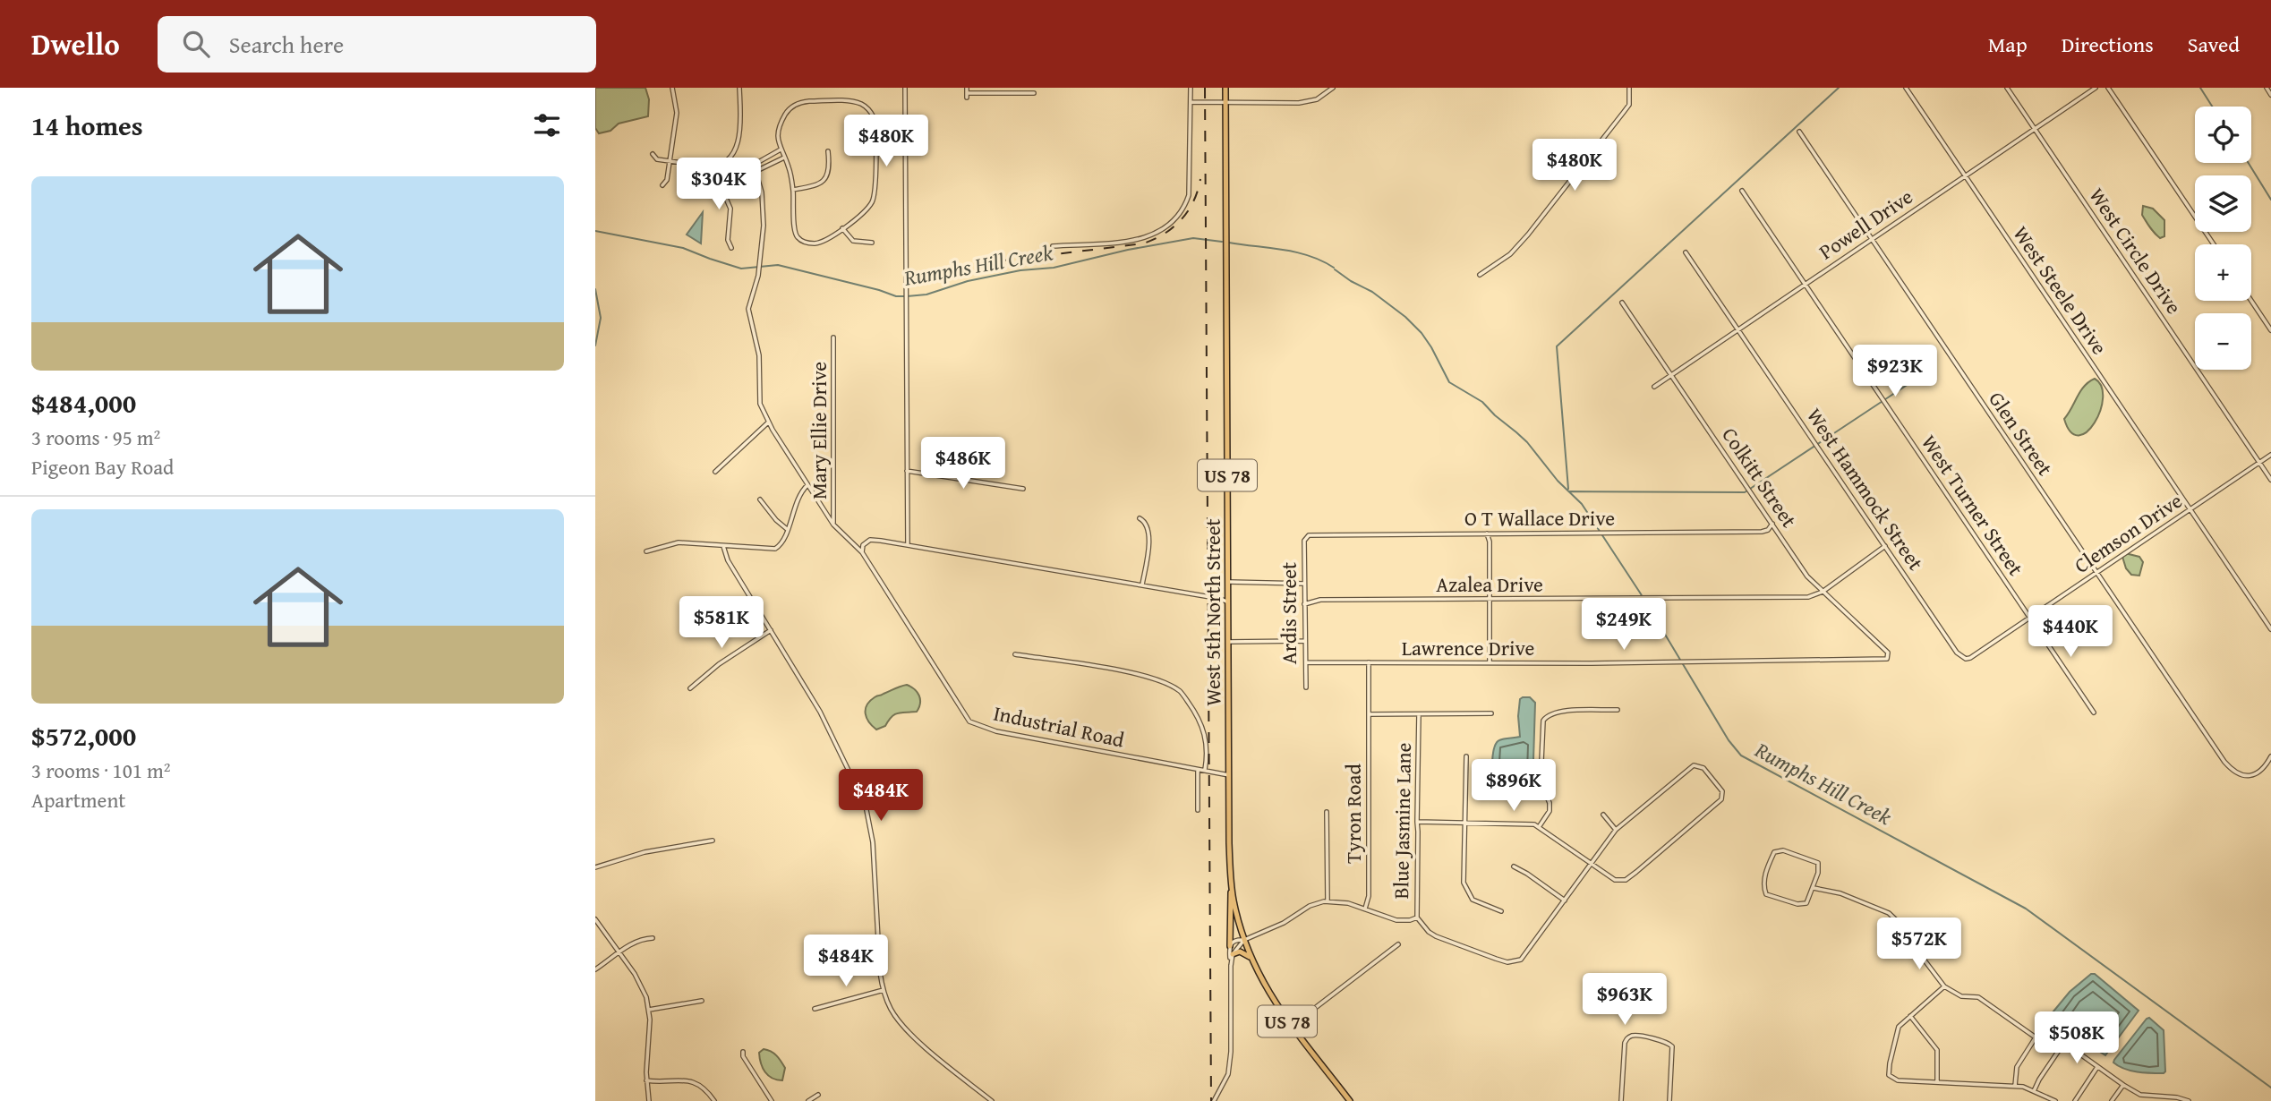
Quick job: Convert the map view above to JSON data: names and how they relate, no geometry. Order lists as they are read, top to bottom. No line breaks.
{"streets":{"main road":["US 78","West 5th North Street"],"street":["Powell Drive","West Circle Drive","West Steele Drive","Mary Ellie Drive","Glen Street","Colkitt Street","West Hammock Street","West Turner Street","O T Wallace Drive","Clemson Drive","Azalea Drive","Ardis Street","Lawrence Drive","Industrial Road","Tyron Road","Blue Jasmine Lane"]},"crossings":[["Powell Drive","West Circle Drive"],["Powell Drive","West Steele Drive"],["Powell Drive","Glen Street"],["Powell Drive","Colkitt Street"],["Powell Drive","West Hammock Street"],["Powell Drive","West Turner Street"],["West Circle Drive","Clemson Drive"],["West Steele Drive","Clemson Drive"],["Mary Ellie Drive","Industrial Road"],["Glen Street","Clemson Drive"],["Colkitt Street","O T Wallace Drive"],["Colkitt Street","Azalea Drive"],["Colkitt Street","Lawrence Drive"],["West Hammock Street","Clemson Drive"],["West Hammock Street","Azalea Drive"],["West Turner Street","Clemson Drive"],["O T Wallace Drive","Ardis Street"],["Azalea Drive","Ardis Street"],["West 5th North Street","Industrial Road"],["Ardis Street","Lawrence Drive"],["Lawrence Drive","Tyron Road"]],"water":["Rumphs Hill Creek"],"page":{"header":"Dwello","search":"Search here","nav":["Map","Directions","Saved"],"heading":"14 homes","map_buttons":["+","−"],"price":["$480K","$480K","$304K","$923K","$486K","$581K","$249K","$440K","$896K","$484K","$572K","$484K","$963K","$508K"],"list":[{"name":"$484,000","note":"3 rooms · 95 m² · Pigeon Bay Road"},{"name":"$572,000","note":"3 rooms · 101 m² · Apartment"}]}}
